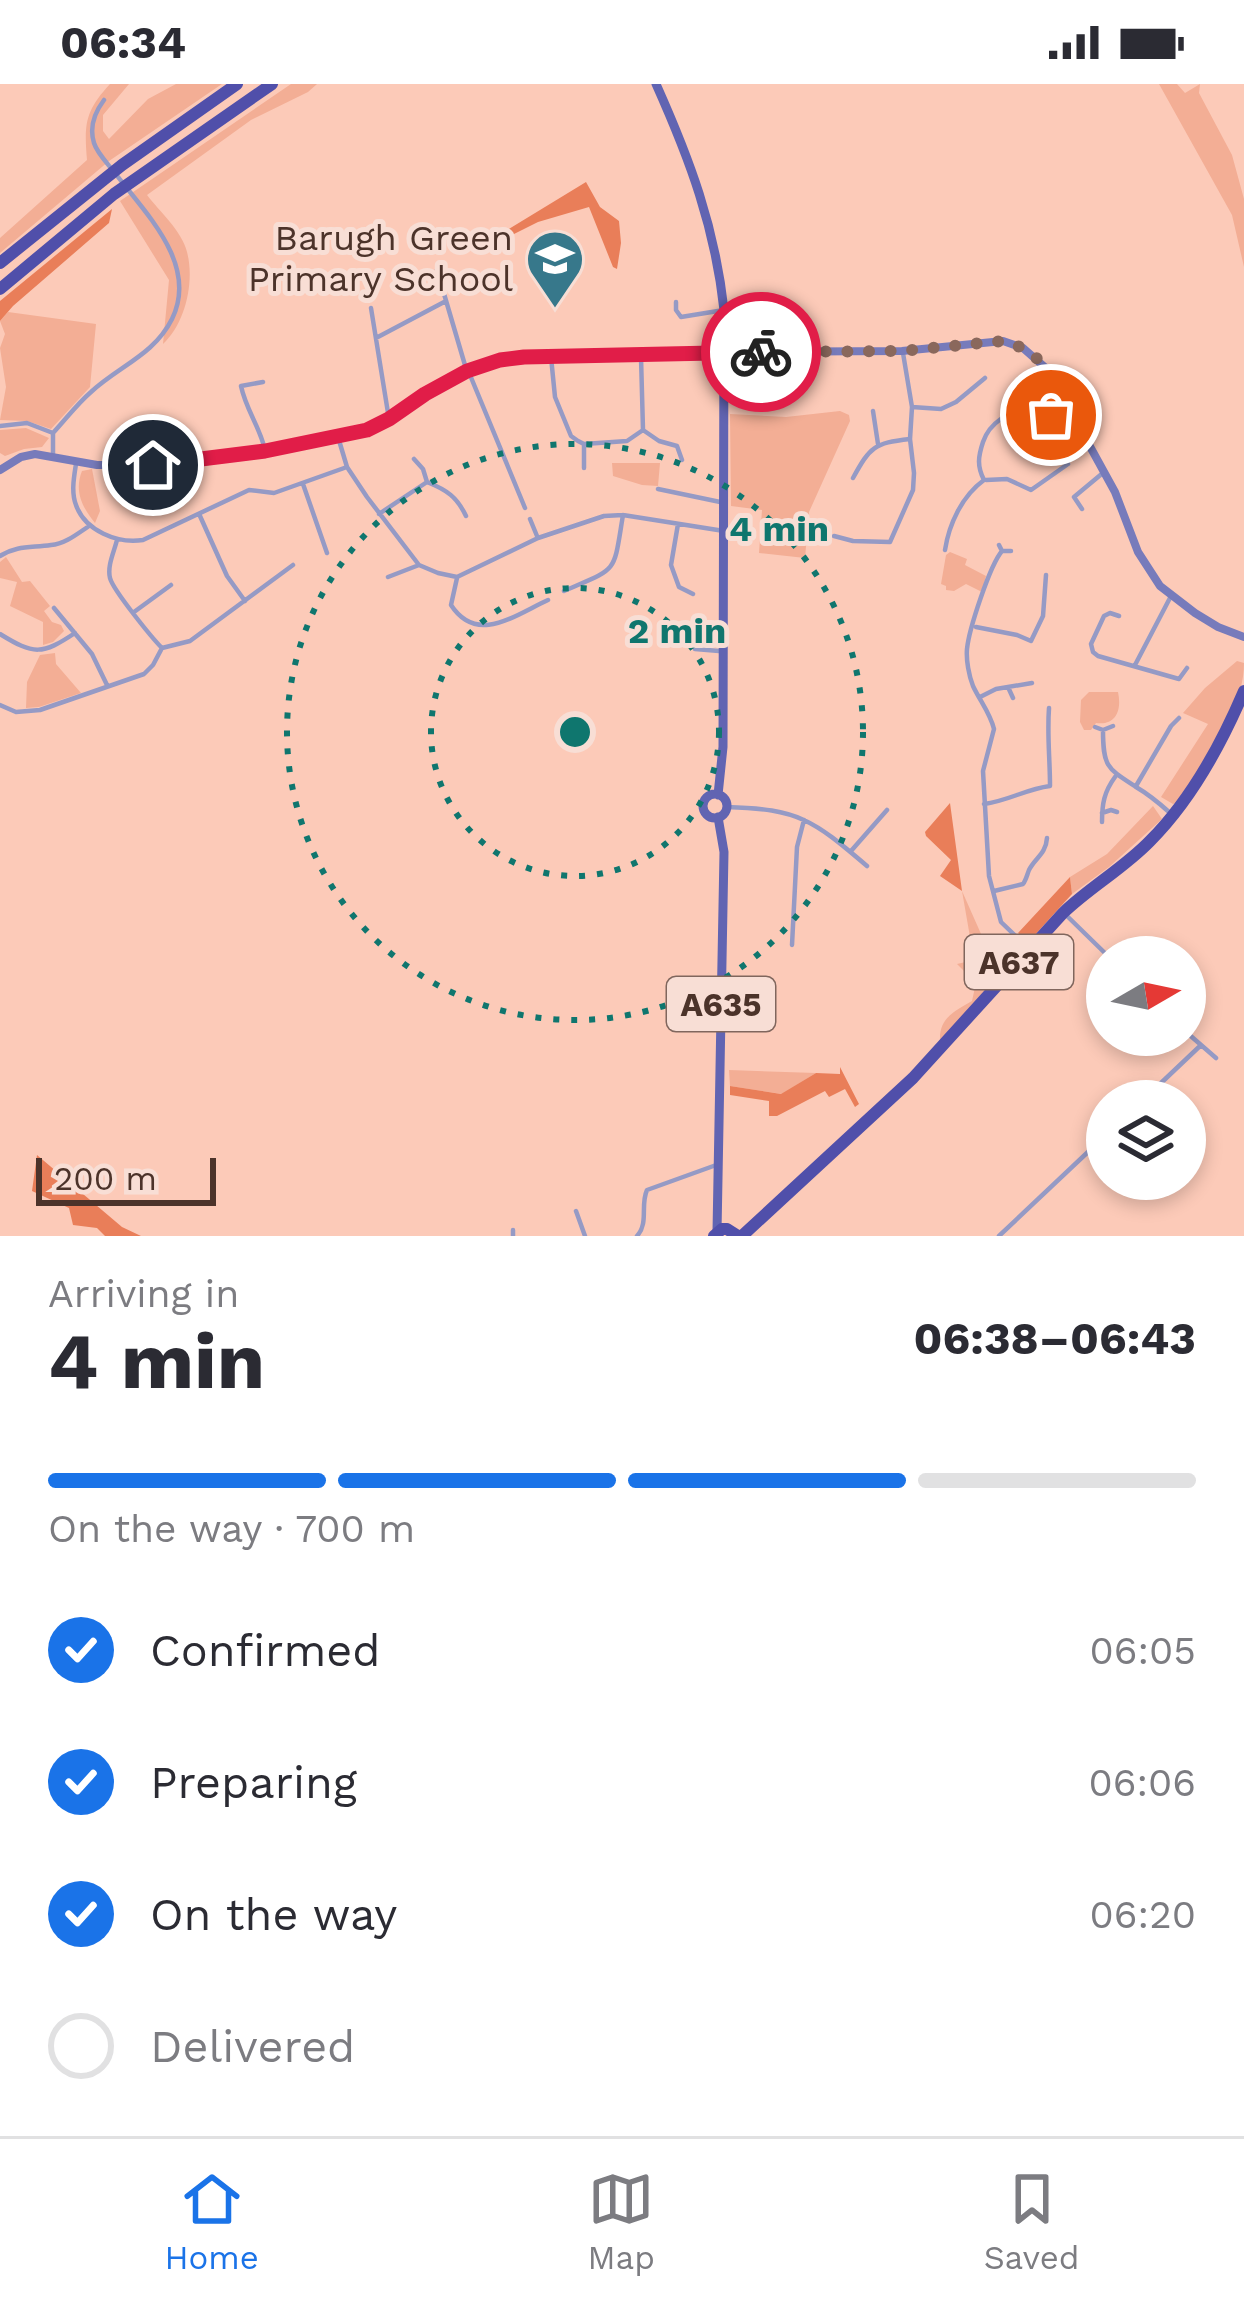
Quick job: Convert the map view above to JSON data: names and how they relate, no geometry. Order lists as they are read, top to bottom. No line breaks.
{"streets":{"highway":["A637"],"main road":["A635"]},"crossings":[["A637","A635"]],"places":{"school or university":["Barugh Green Primary School"]},"scale_bar":"200 m","north":"right","page":{"status":"06:34","scale":"200 m","heading":["4 min","Arriving in","06:38–06:43"],"bar":"On the way · 700 m","list":[["Confirmed","06:05"],["Preparing","06:06"],["On the way","06:20"],"Delivered"],"tabs":["Home","Map","Saved"]},"rings":["4 min","2 min"]}
